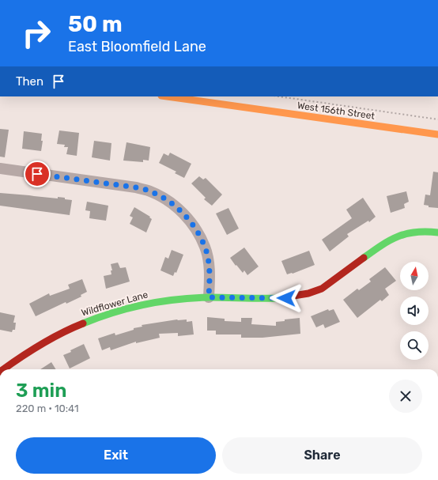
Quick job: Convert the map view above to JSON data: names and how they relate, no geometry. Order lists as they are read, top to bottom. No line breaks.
{"streets":{"street":["West 156th Street","Wildflower Lane"]},"north":"top","page":{"turn":["50 m","East Bloomfield Lane"],"then":"Then","heading":["3 min","220 m · 10:41"],"buttons":["Exit","Share"]}}
